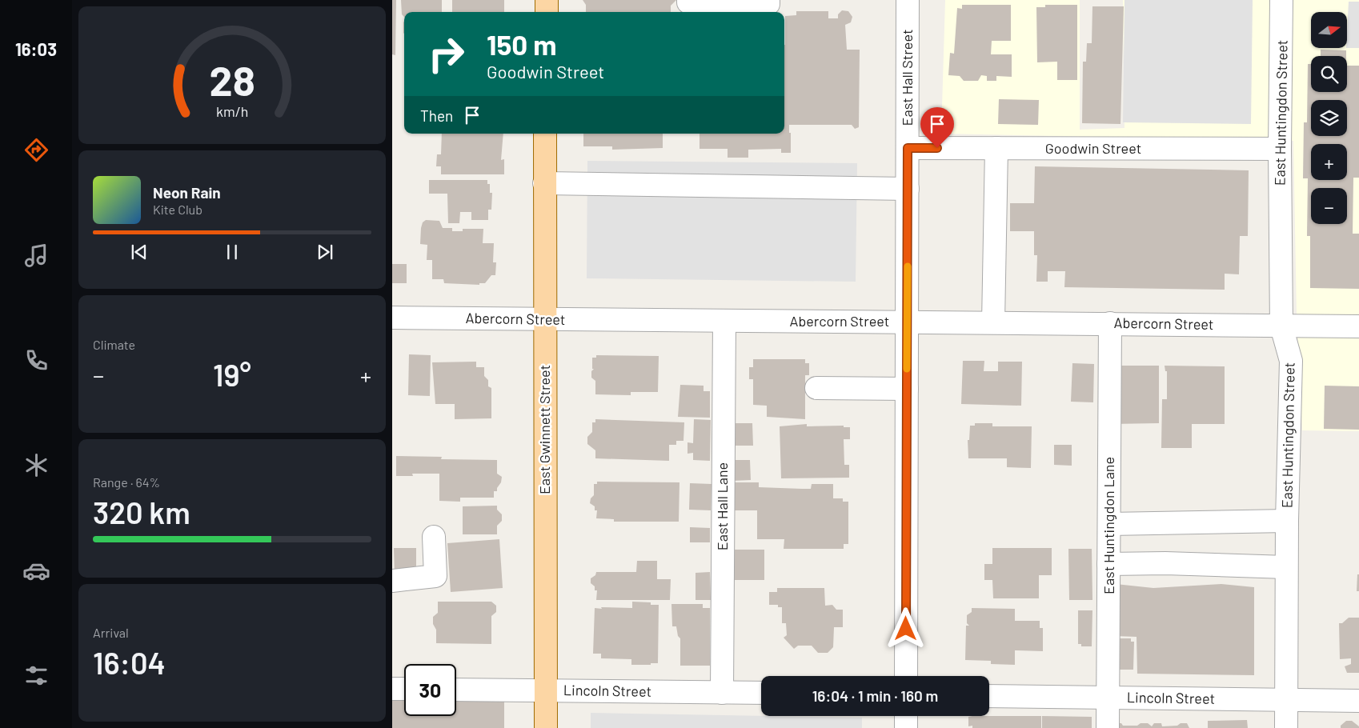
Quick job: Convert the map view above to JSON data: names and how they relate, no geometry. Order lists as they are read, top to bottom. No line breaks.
{"streets":{"main road":["East Gwinnett Street"],"street":["East Hall Street","East Huntingdon Street","Goodwin Street","Abercorn Street","East Hall Lane","East Huntingdon Lane","Lincoln Street"]},"crossings":[["East Hall Street","Goodwin Street"],["East Hall Street","Abercorn Street"],["East Huntingdon Street","Goodwin Street"],["East Huntingdon Street","Abercorn Street"],["East Huntingdon Street","Lincoln Street"],["Abercorn Street","East Gwinnett Street"],["Abercorn Street","East Hall Lane"],["Abercorn Street","East Huntingdon Lane"],["East Gwinnett Street","Lincoln Street"],["East Hall Lane","Lincoln Street"],["East Huntingdon Lane","Lincoln Street"]],"north":"right","page":{"tabs":"16:03","map_buttons":["+","−"],"turn":["150 m","Goodwin Street"],"then":"Then","song":["Neon Rain","Kite Club"],"tile":["Climate",["Range · 64%","320 km"],["Arrival","16:04"]],"heat":["−","19°","+"],"limit":"30","trip":"16:04 · 1 min · 160 m","gauge":["28","km/h"]}}
